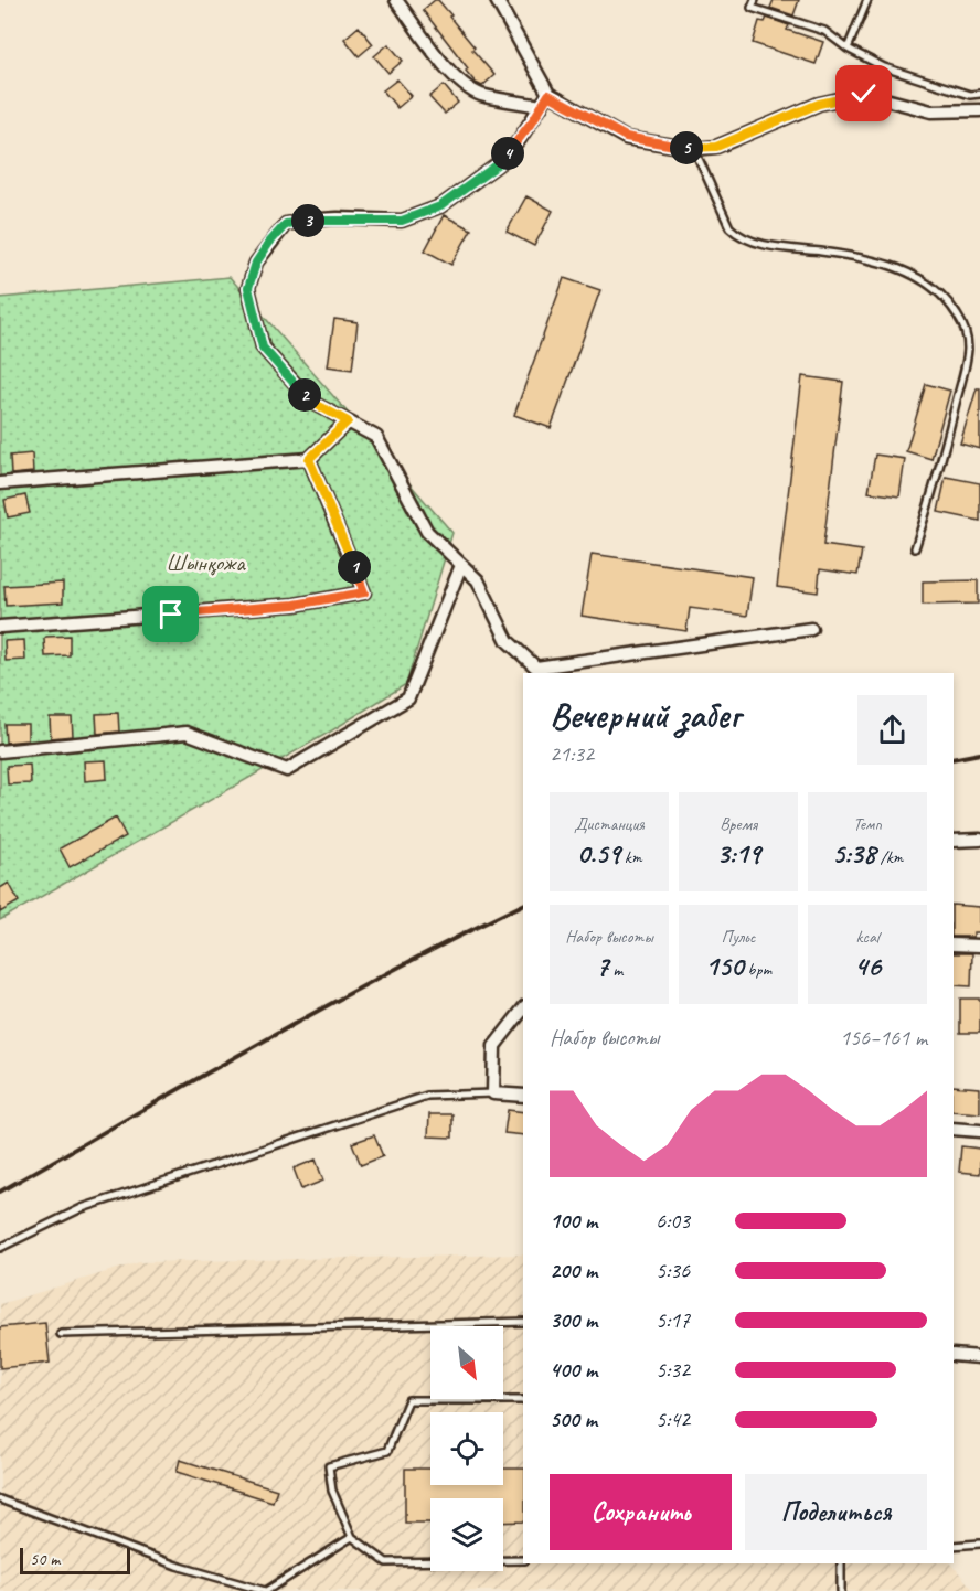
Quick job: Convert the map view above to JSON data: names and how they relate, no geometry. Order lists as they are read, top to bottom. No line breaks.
{"parks":["Шынқожа"],"scale_bar":"50 m","north":"bottom right","page":{"pins":["5","4","3","2","1"],"heading":["Вечерний забег","21:32"],"stats":[["Дистанция","0.59 km"],["Время","3:19"],["Темп","5:38 /km"],["Набор высоты","7 m"],["Пульс","150 bpm"],["kcal","46"]],"chart":["Набор высоты","156–161 m"],"list":[{"name":"100 m","note":"6:03"},{"name":"200 m","note":"5:36"},{"name":"300 m","note":"5:17"},{"name":"400 m","note":"5:32"},{"name":"500 m","note":"5:42"}],"buttons":["Сохранить","Поделиться"],"scale":"50 m"}}
